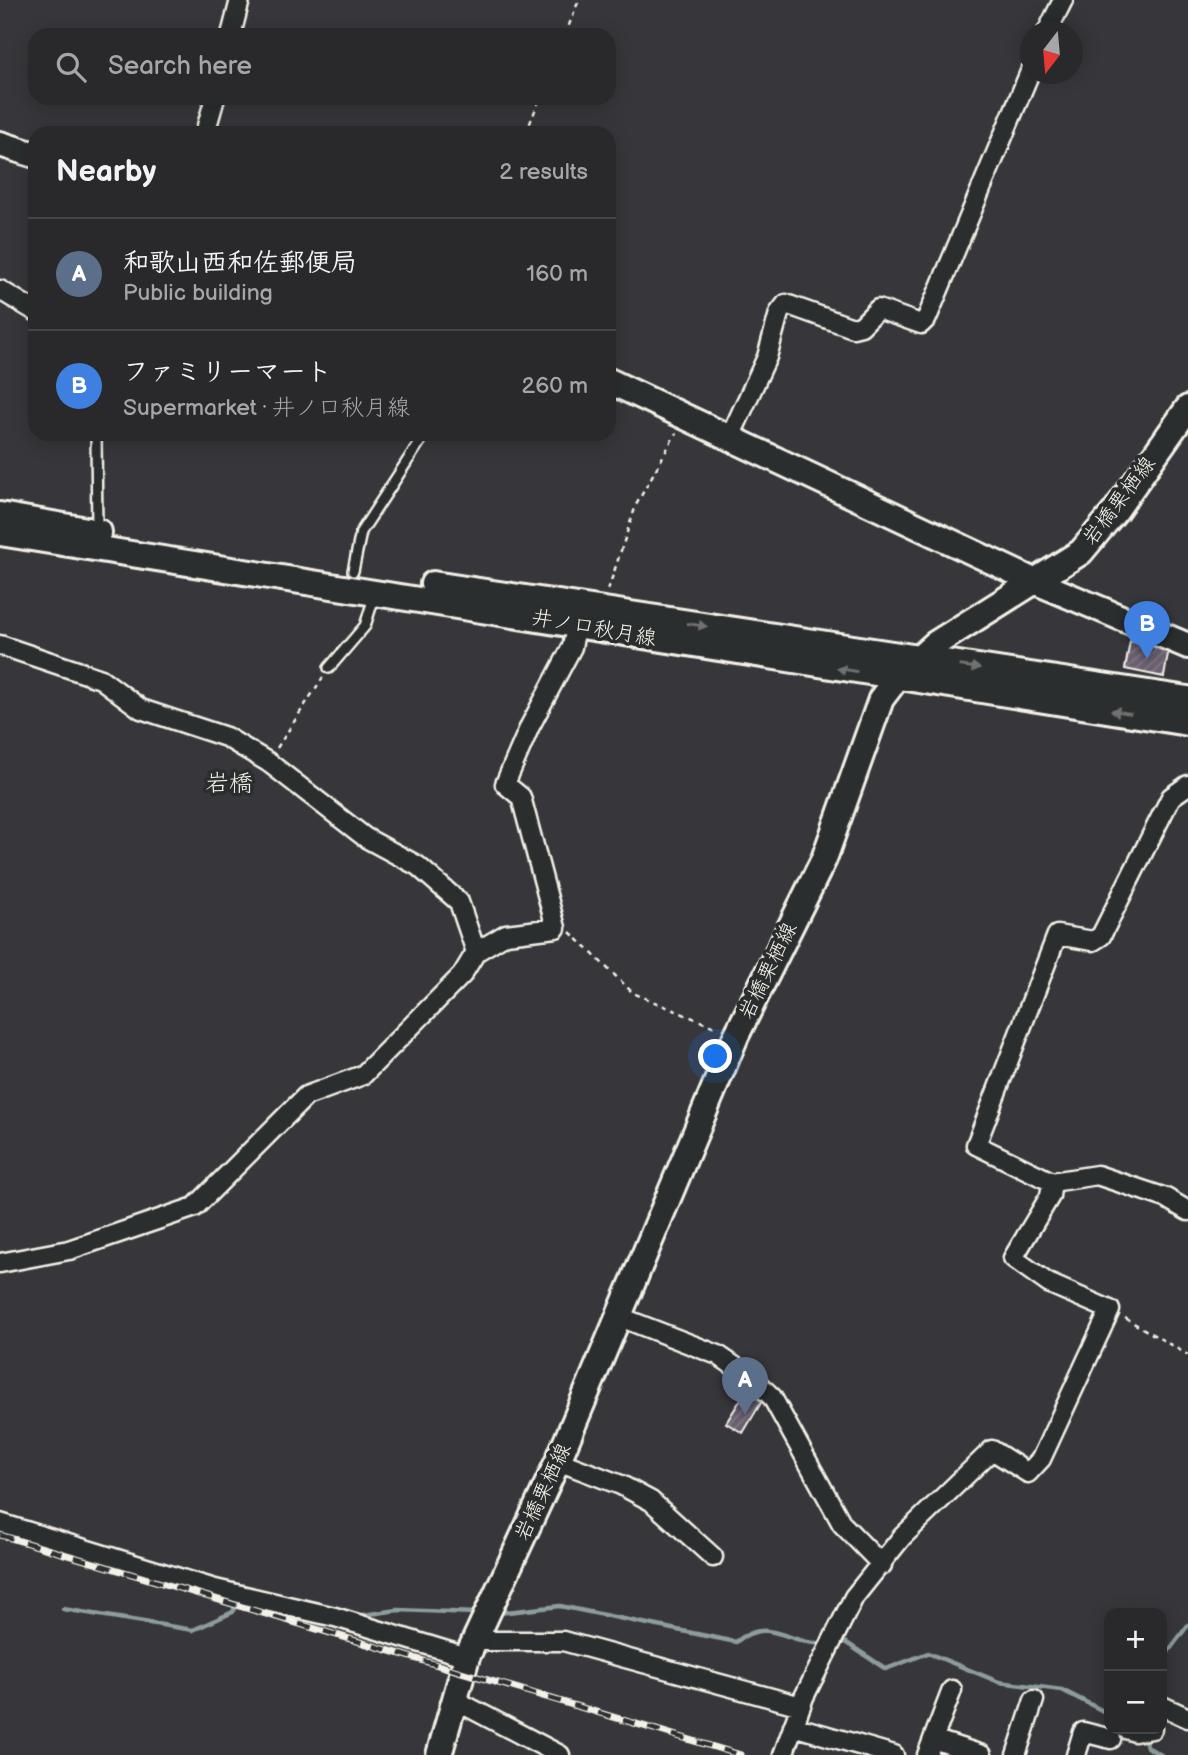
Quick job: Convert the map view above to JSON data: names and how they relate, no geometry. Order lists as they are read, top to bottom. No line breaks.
{"streets":{"main road":["岩橋栗栖線","井ノ口秋月線"]},"crossings":[["岩橋栗栖線","井ノ口秋月線"]],"districts":["岩橋"],"north":"bottom","page":{"search":"Search here","heading":["Nearby","2 results"],"list":[{"mark":"A","name":"和歌山西和佐郵便局","note":"Public building","value":"160 m"},{"mark":"B","name":"ファミリーマート","note":"Supermarket · 井ノ口秋月線","value":"260 m"}],"pins":["B","A"],"map_buttons":["+","−"]}}
